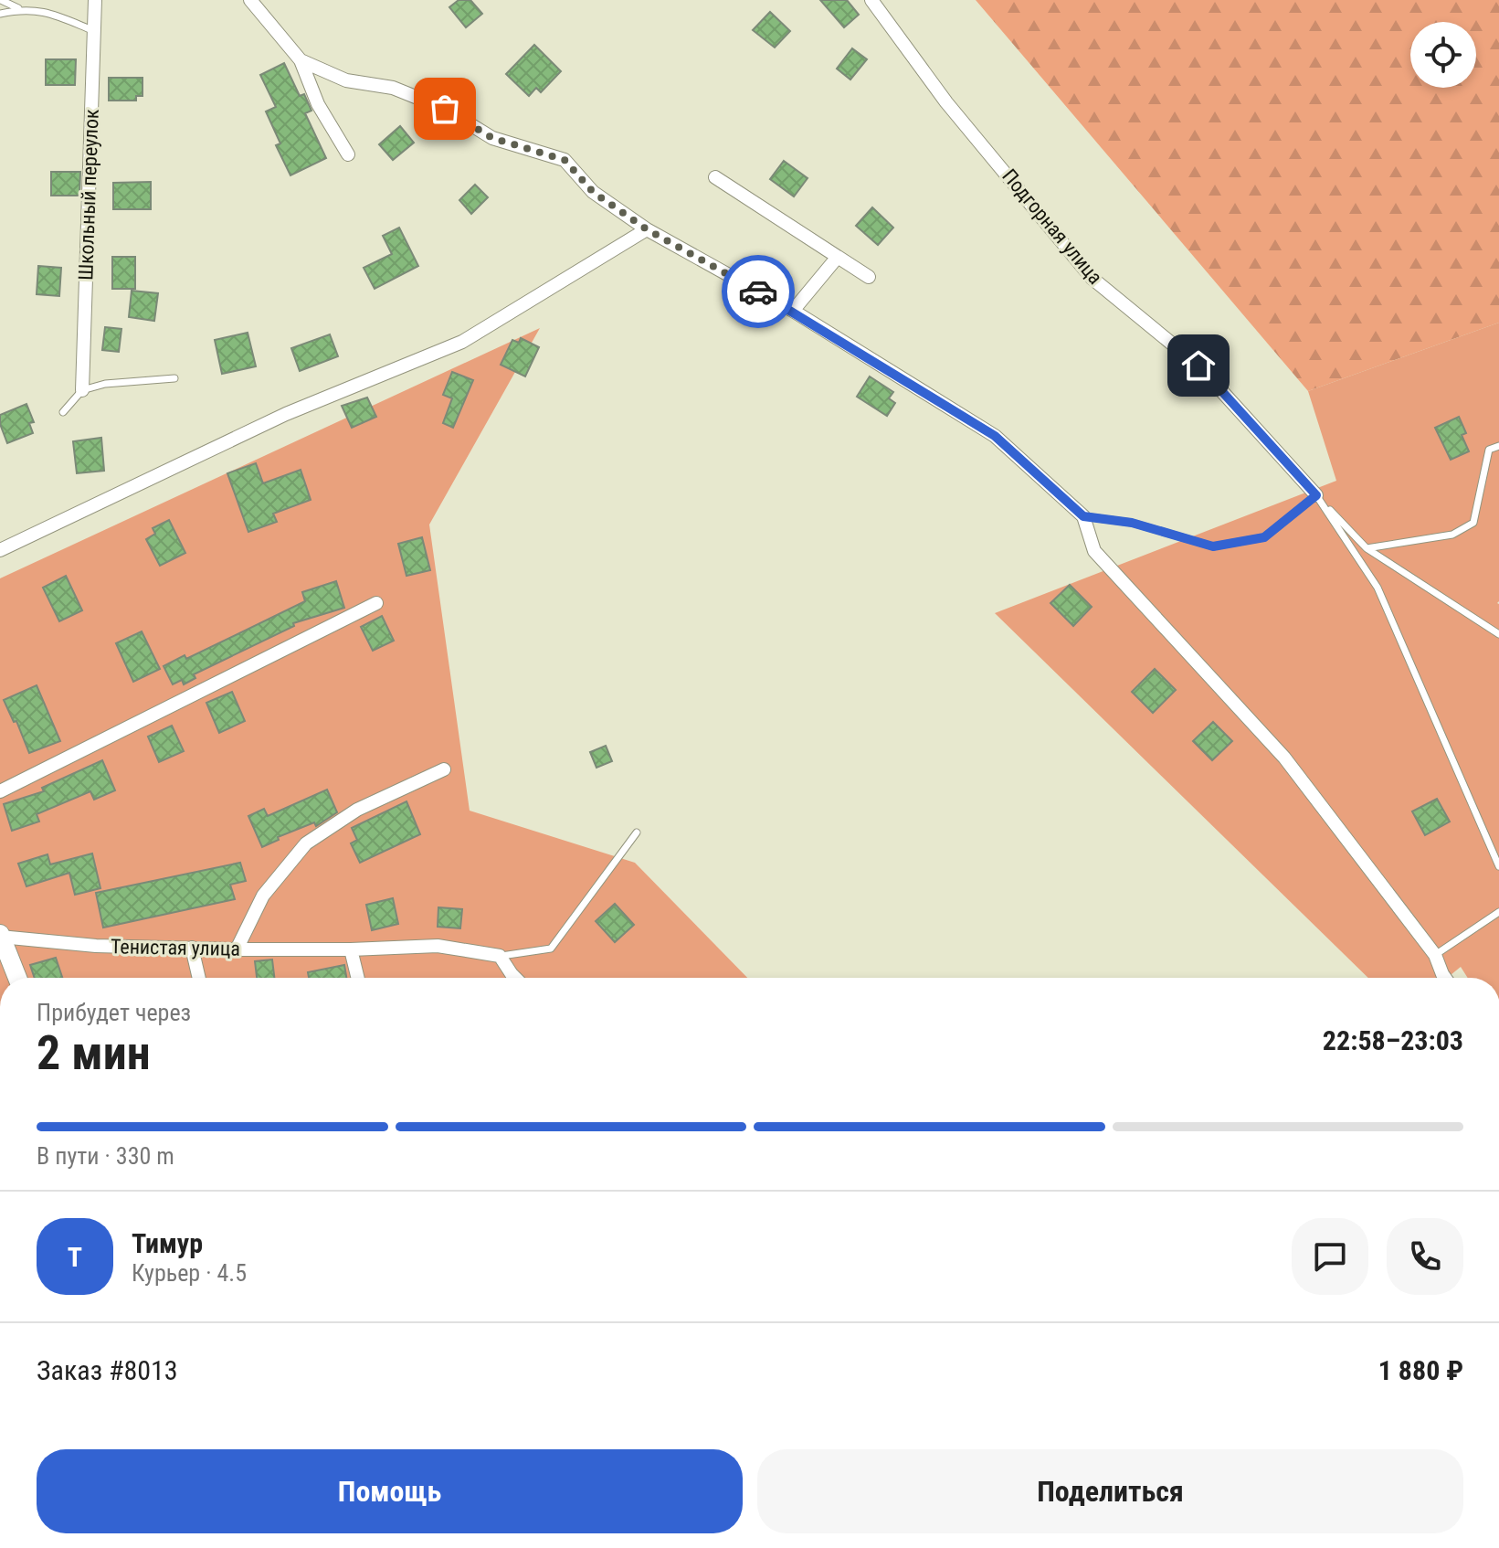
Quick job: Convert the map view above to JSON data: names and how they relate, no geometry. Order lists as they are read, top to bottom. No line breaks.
{"streets":{"street":["Школьный переулок","Подгорная улица","Тенистая улица"]},"page":{"heading":["2 мин","Прибудет через","22:58–23:03"],"panel":["Тимур","Курьер · 4.5","Заказ #8013","1 880 ₽"],"bar":"В пути · 330 m","round":"Т","buttons":["Помощь","Поделиться"]}}
